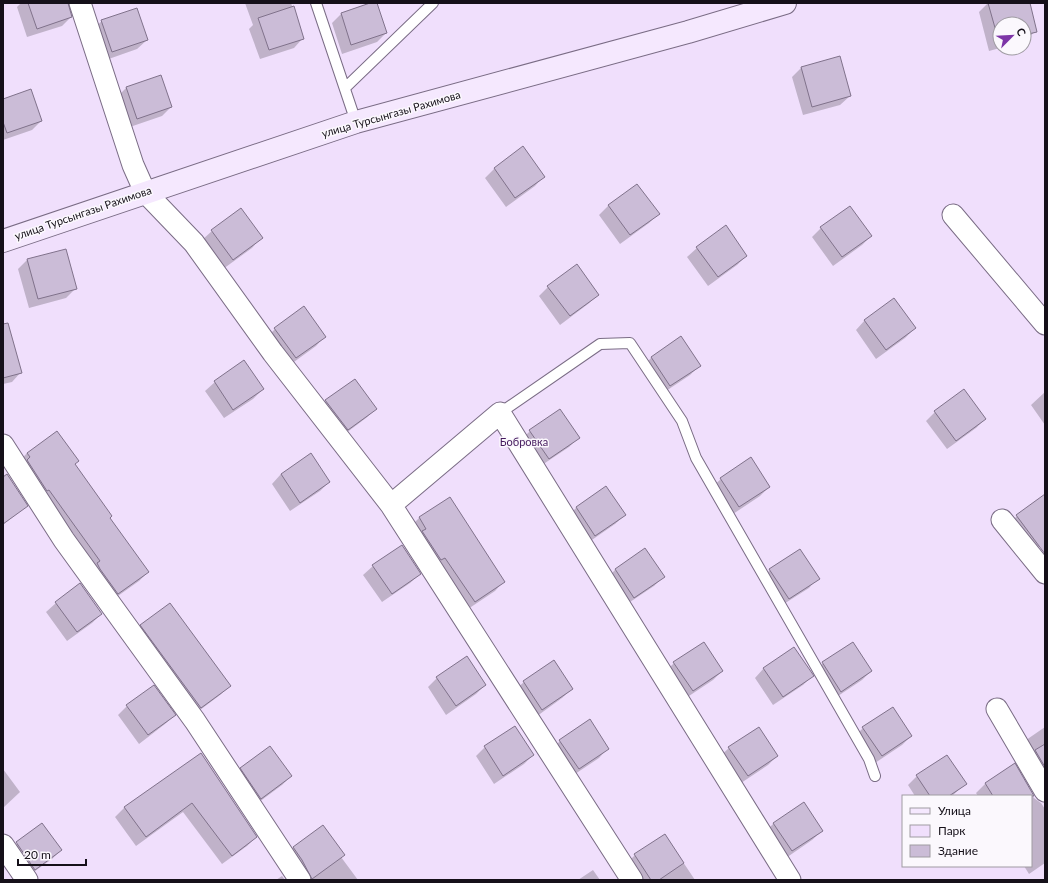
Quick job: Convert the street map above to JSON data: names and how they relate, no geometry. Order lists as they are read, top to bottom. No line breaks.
{"streets":{"street":["улица Турсынгазы Рахимова"]},"parks":["Бобровка"],"legend":["Улица","Парк","Здание"],"scale_bar":"20 m","north":"top right"}
